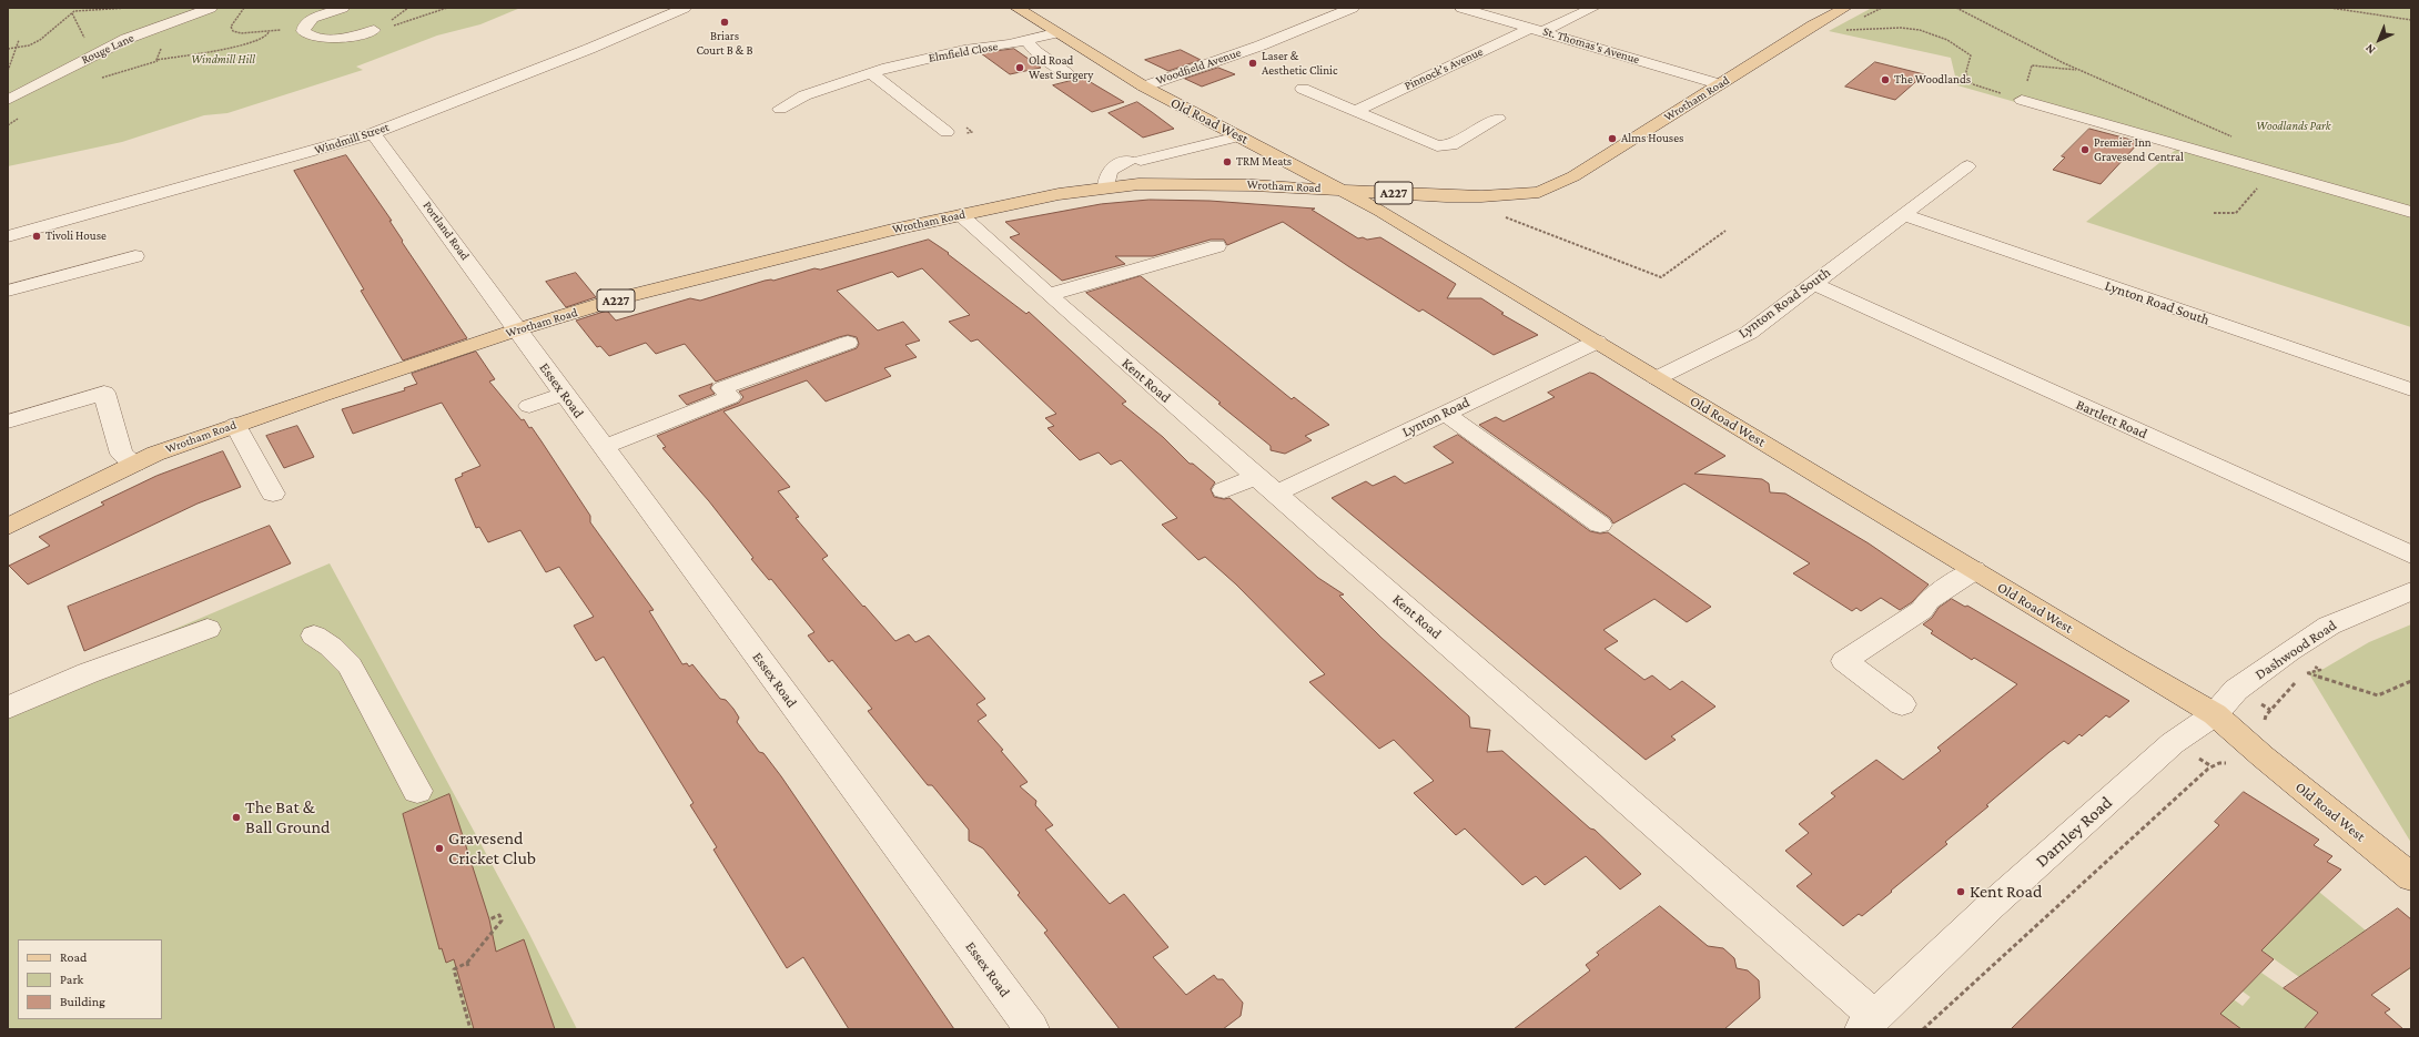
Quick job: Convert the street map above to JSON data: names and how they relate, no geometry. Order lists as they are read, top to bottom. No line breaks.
{"streets":{"main road":["Wrotham Road","Old Road West","A227"],"street":["St. Thomas's Avenue","Rouge Lane","Elmfield Close","Woodfield Avenue","Pinnock's Avenue","Windmill Street","Portland Road","Lynton Road South","Kent Road","Essex Road","Lynton Road","Bartlett Road","Dashwood Road","Darnley Road"]},"crossings":[["St. Thomas's Avenue","Pinnock's Avenue"],["St. Thomas's Avenue","Wrotham Road"],["Elmfield Close","Old Road West"],["Woodfield Avenue","Old Road West"],["Wrotham Road","Old Road West"],["Wrotham Road","A227"],["Wrotham Road","Portland Road"],["Wrotham Road","Kent Road"],["Wrotham Road","Essex Road"],["Old Road West","A227"],["Old Road West","Lynton Road South"],["Old Road West","Lynton Road"],["Old Road West","Dashwood Road"],["Old Road West","Darnley Road"],["Windmill Street","Portland Road"],["Portland Road","Essex Road"],["Lynton Road South","Bartlett Road"],["Kent Road","Lynton Road"],["Kent Road","Darnley Road"],["Dashwood Road","Darnley Road"]],"parks":["Windmill Hill","Woodlands Park"],"places":["Briars Court B & B","Laser & Aesthetic Clinic","Old Road West Surgery","The Woodlands","Alms Houses","Premier Inn Gravesend Central","TRM Meats","Tivoli House","The Bat & Ball Ground","Gravesend Cricket Club","Kent Road"],"legend":["Road","Park","Building"],"north":"bottom left"}
